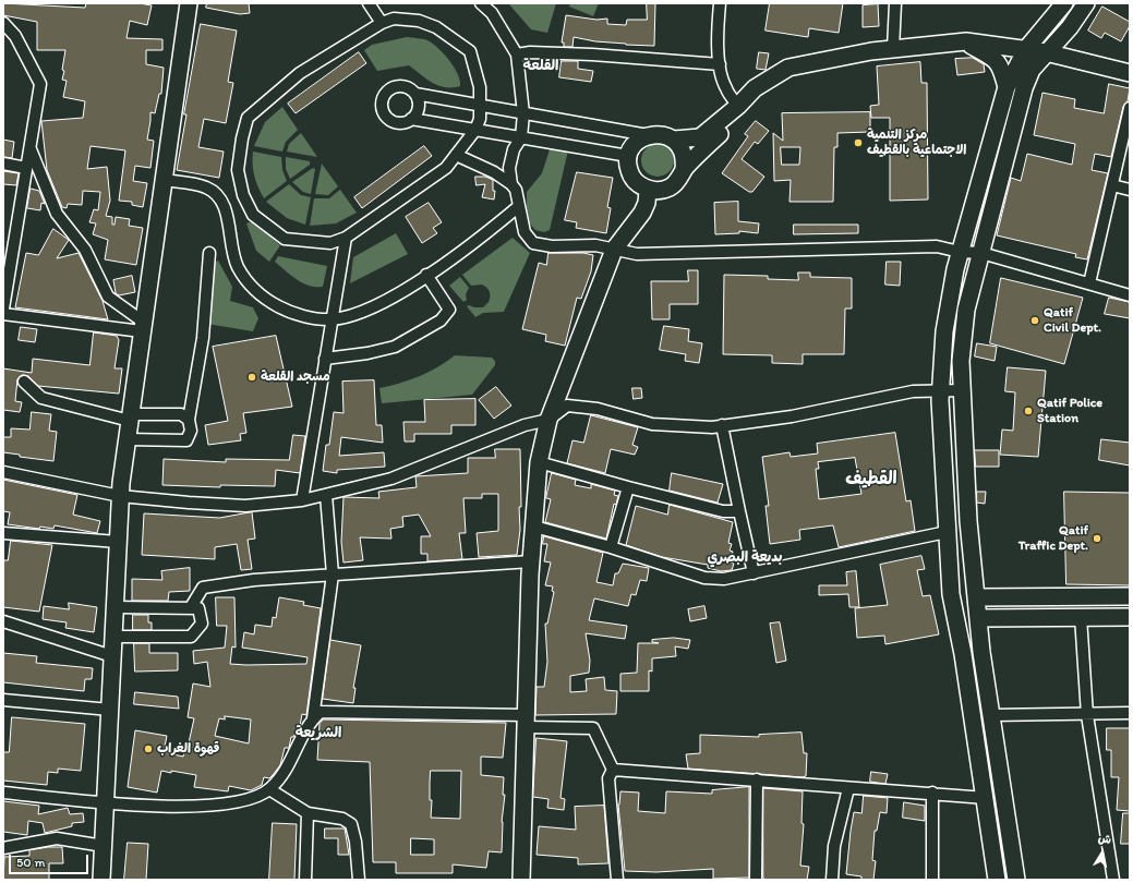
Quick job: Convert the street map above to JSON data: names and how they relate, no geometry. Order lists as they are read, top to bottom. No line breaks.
{"districts":["القلعة","القطيف","بديعة البصري","الشريعة"],"places":["مركز التنمية الاجتماعية بالقطيف","Qatif Civil Dept.","مسجد القلعة","Qatif Police Station","Qatif Traffic Dept.","قهوة الغراب"],"scale_bar":"50 m","north":"top"}
